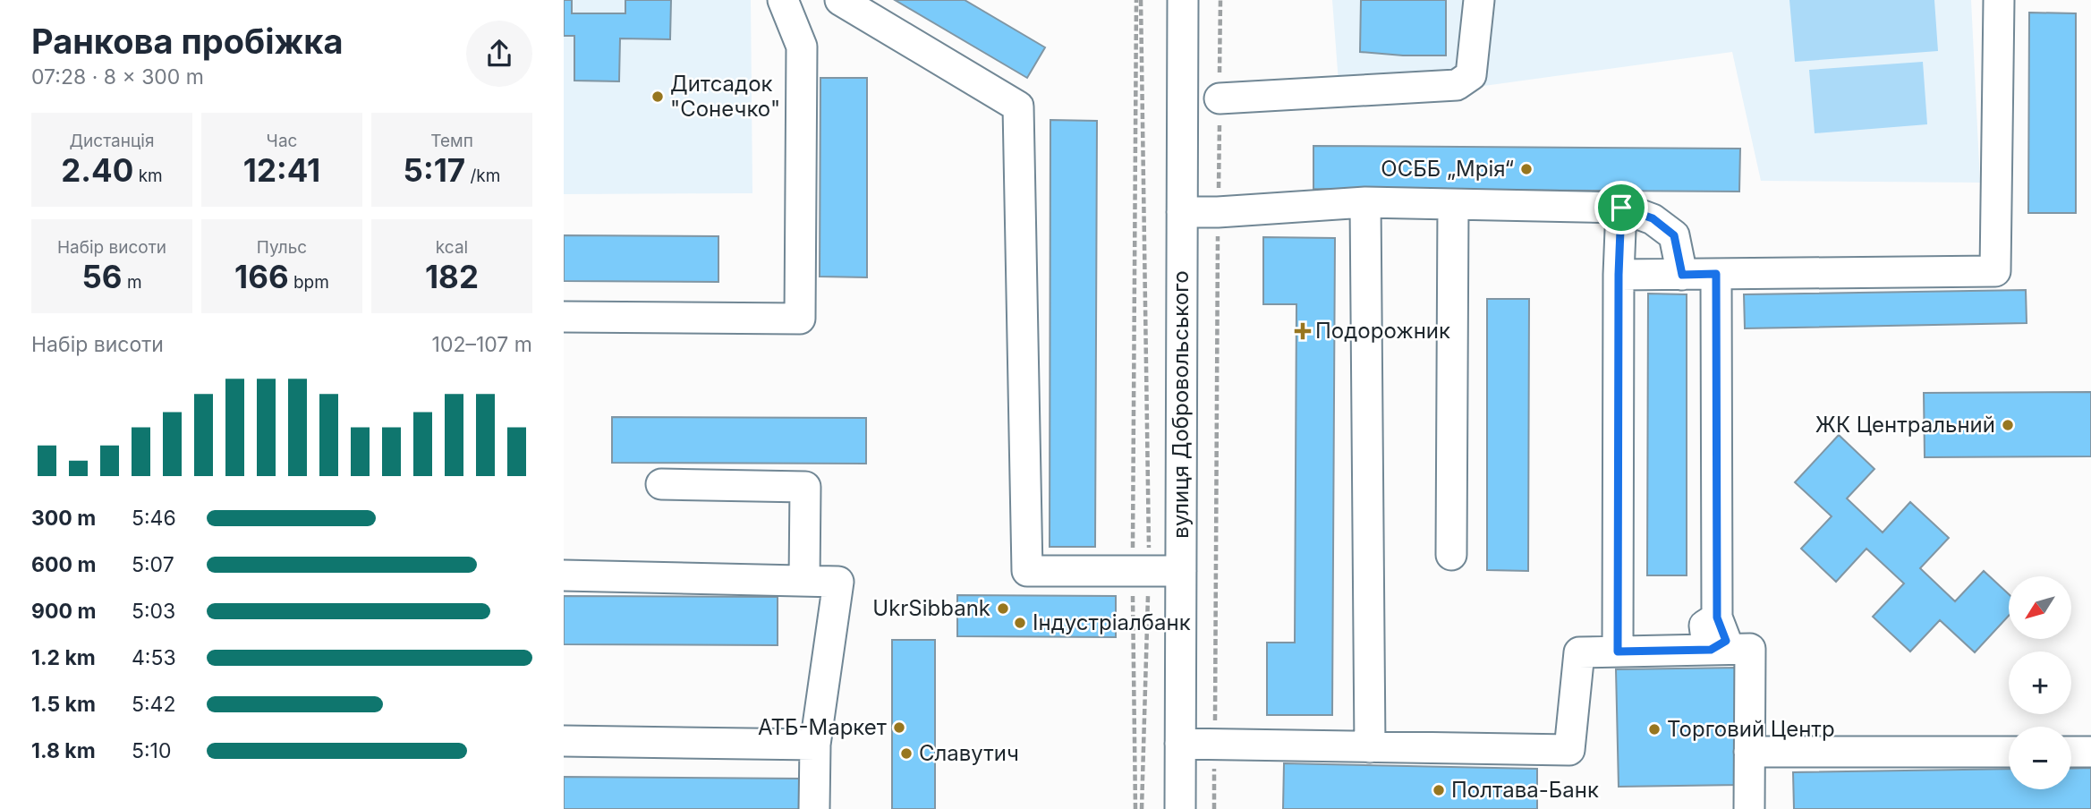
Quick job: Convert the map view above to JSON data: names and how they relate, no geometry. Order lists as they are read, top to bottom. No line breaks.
{"streets":{"street":["вулиця Добровольського"]},"places":{"other":["Дитсадок \"Сонечко\"","ОСББ „Мрія“","ЖК Центральний","UkrSibbank","Індустріалбанк","АТБ-Маркет","Торговий Центр","Славутич","Полтава-Банк"],"health":["Подорожник"]},"north":"bottom left","page":{"heading":["Ранкова пробіжка","07:28 · 8 × 300 m"],"stats":[["Дистанція","2.40 km"],["Час","12:41"],["Темп","5:17 /km"],["Набір висоти","56 m"],["Пульс","166 bpm"],["kcal","182"]],"chart":["Набір висоти","102–107 m"],"list":[{"name":"300 m","note":"5:46"},{"name":"600 m","note":"5:07"},{"name":"900 m","note":"5:03"},{"name":"1.2 km","note":"4:53"},{"name":"1.5 km","note":"5:42"},{"name":"1.8 km","note":"5:10"}],"map_buttons":["+","−"]}}
